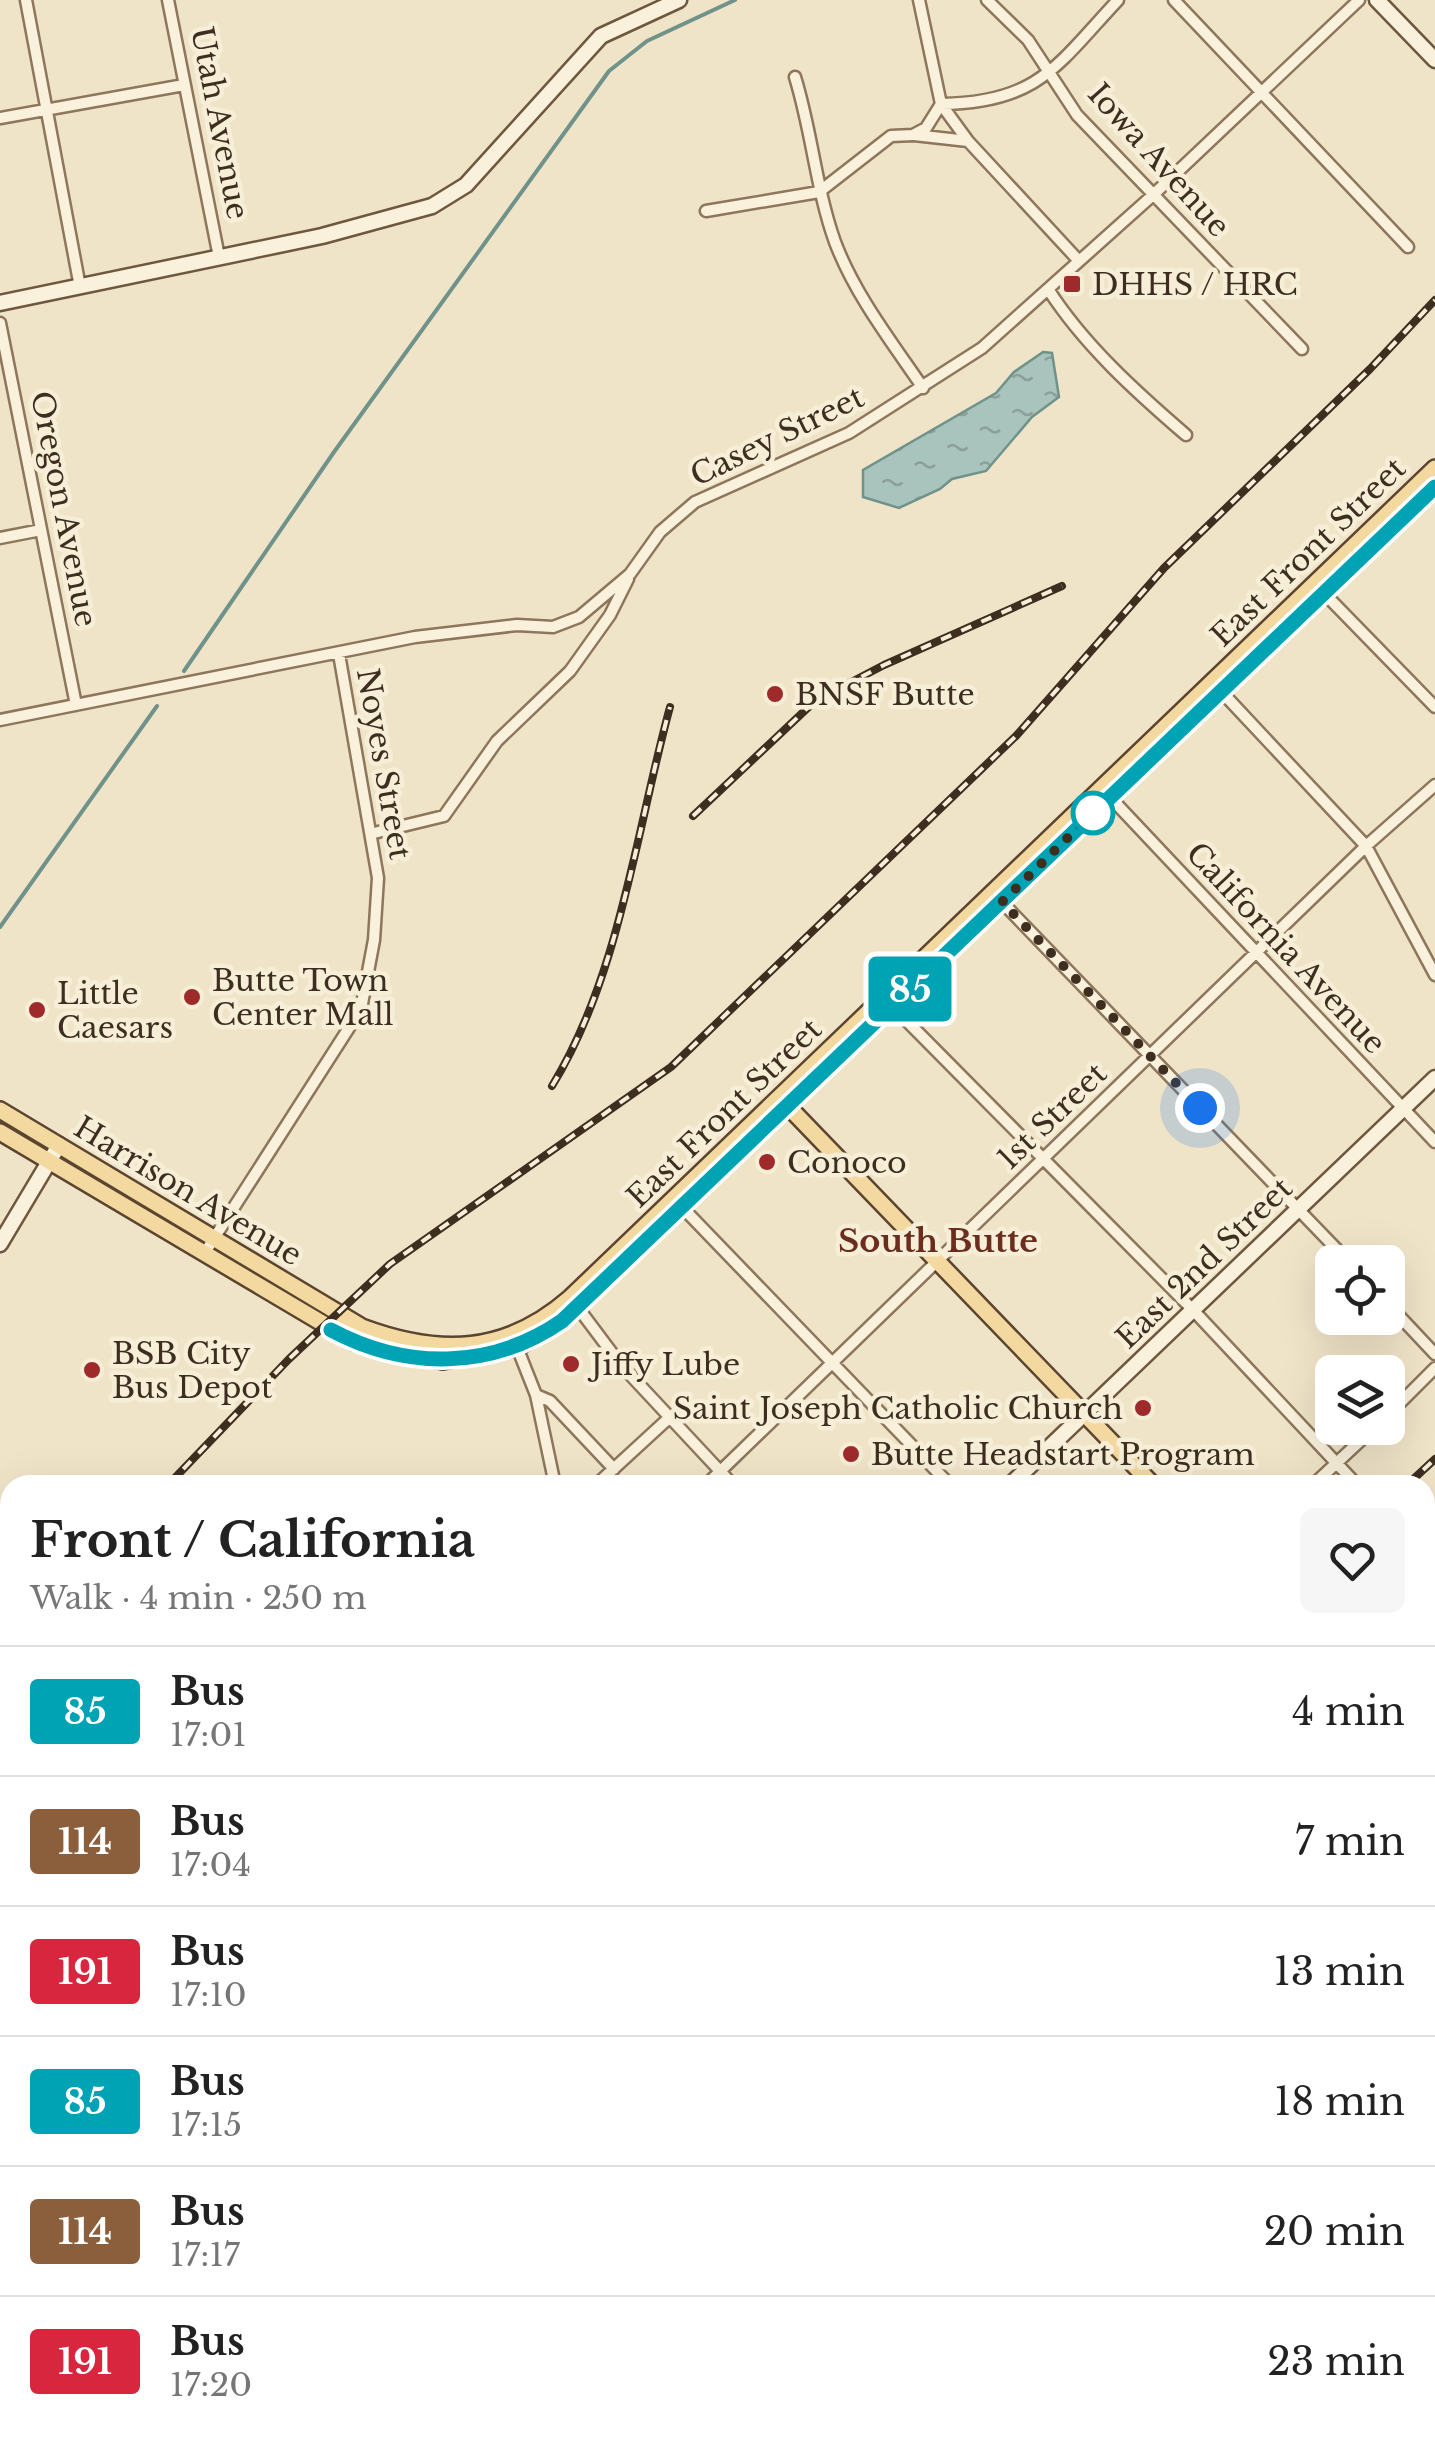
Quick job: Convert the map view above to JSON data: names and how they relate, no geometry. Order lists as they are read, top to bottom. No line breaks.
{"streets":{"main road":["East Front Street","Harrison Avenue"],"street":["Utah Avenue","Iowa Avenue","Casey Street","Oregon Avenue","Noyes Street","California Avenue","1st Street","East 2nd Street"]},"crossings":[["Iowa Avenue","Casey Street"],["Casey Street","Oregon Avenue"],["Casey Street","Noyes Street"],["East Front Street","California Avenue"],["East Front Street","Harrison Avenue"],["Noyes Street","Harrison Avenue"],["California Avenue","1st Street"],["California Avenue","East 2nd Street"]],"districts":["South Butte"],"places":{"transit":["DHHS / HRC"],"other":["BNSF Butte","Butte Town Center Mall","Little Caesars","Conoco","Jiffy Lube","BSB City Bus Depot","Saint Joseph Catholic Church","Butte Headstart Program"]},"lines":["bus line 85"],"page":{"on_map":"85","heading":["Front / California","Walk · 4 min · 250 m"],"list":[{"mark":"85","name":"Bus","note":"17:01","value":"4 min"},{"mark":"114","name":"Bus","note":"17:04","value":"7 min"},{"mark":"191","name":"Bus","note":"17:10","value":"13 min"},{"mark":"85","name":"Bus","note":"17:15","value":"18 min"},{"mark":"114","name":"Bus","note":"17:17","value":"20 min"},{"mark":"191","name":"Bus","note":"17:20","value":"23 min"}]}}
